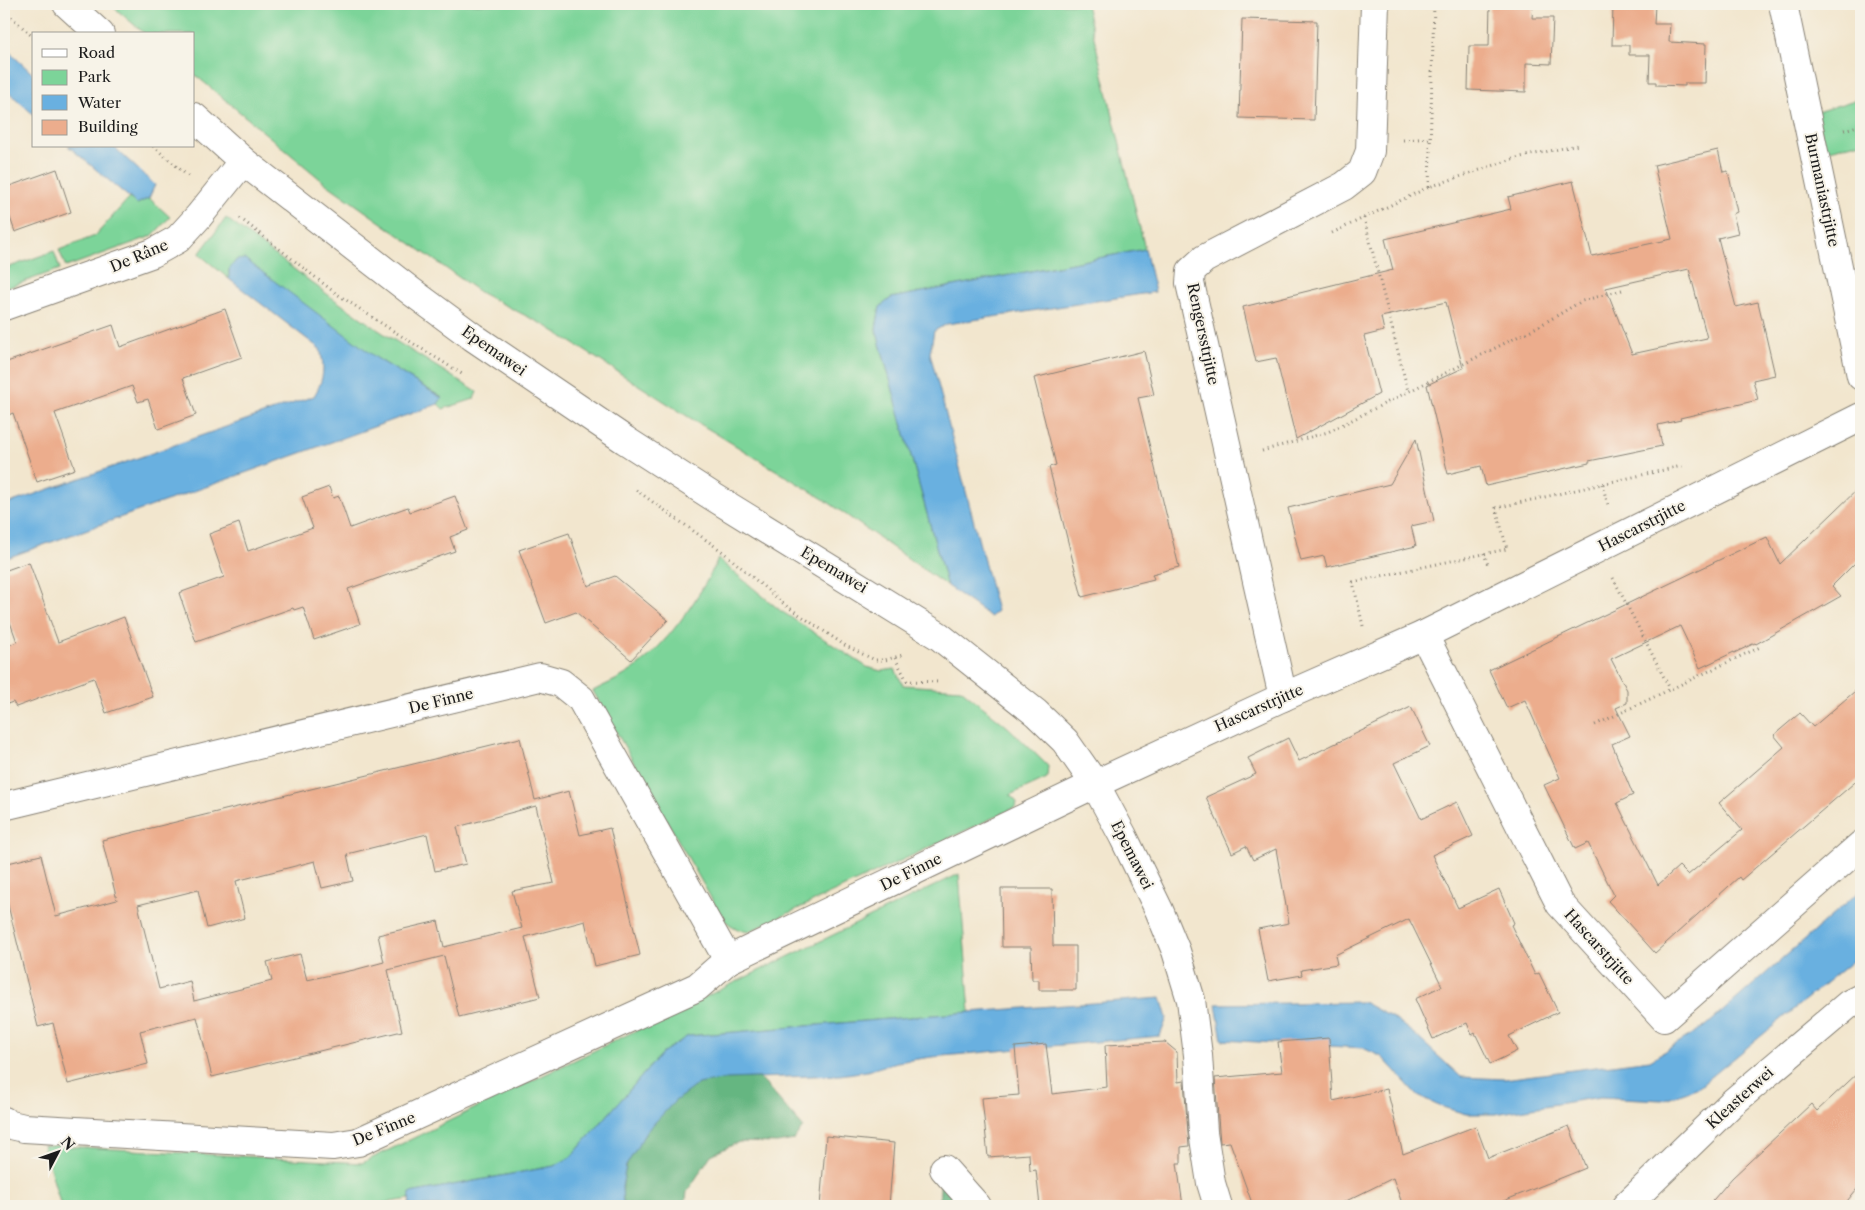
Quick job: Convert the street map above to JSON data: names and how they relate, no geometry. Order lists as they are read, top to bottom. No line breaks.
{"streets":{"street":["Burmaniastrjitte","De Râne","Rengersstrjitte","Epemawei","Hascarstrjitte","De Finne","Kleasterwei"]},"crossings":[["De Râne","Epemawei"],["Rengersstrjitte","Hascarstrjitte"],["Epemawei","Hascarstrjitte"],["Epemawei","De Finne"],["Hascarstrjitte","De Finne"]],"legend":["Road","Park","Water","Building"],"north":"top right"}
